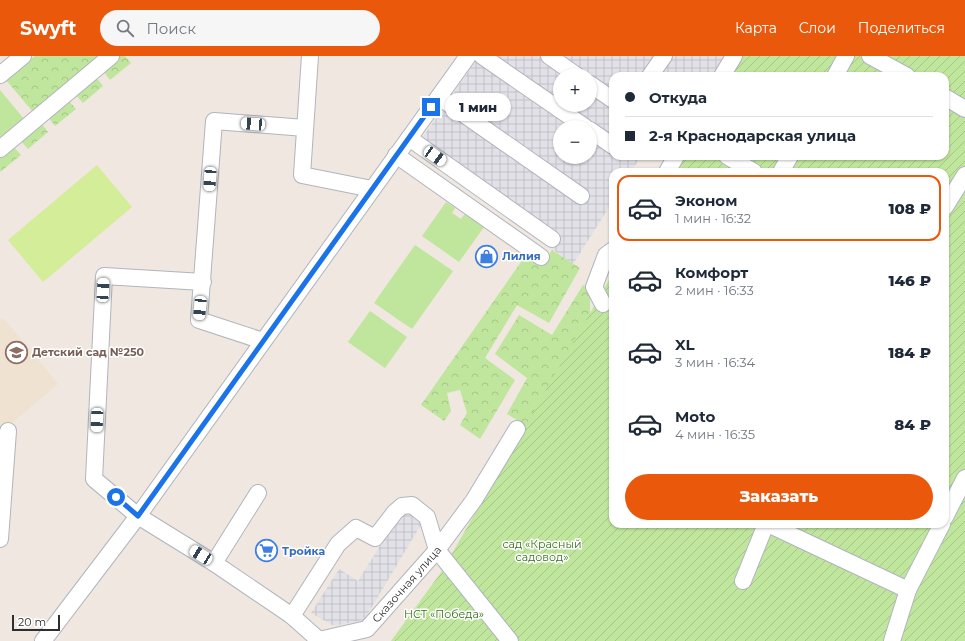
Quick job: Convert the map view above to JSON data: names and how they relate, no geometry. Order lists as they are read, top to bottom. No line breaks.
{"streets":{"street":["Сказочная улица"]},"parks":["сад «Красный садовод»","НСТ «Победа»"],"places":{"shop":["Лилия"],"school or university":["Детский сад №250"],"supermarket":["Тройка"]},"scale_bar":"20 m","page":{"header":"Swyft","search":"Поиск","nav":["Карта","Слои","Поделиться"],"map_buttons":["+","−"],"banner":["Откуда","2-я Краснодарская улица"],"bubble":"1 мин","list":[{"name":"Эконом","note":"1 мин · 16:32","value":"108 ₽"},{"name":"Комфорт","note":"2 мин · 16:33","value":"146 ₽"},{"name":"XL","note":"3 мин · 16:34","value":"184 ₽"},{"name":"Moto","note":"4 мин · 16:35","value":"84 ₽"}],"buttons":"Заказать","scale":"20 m"}}
